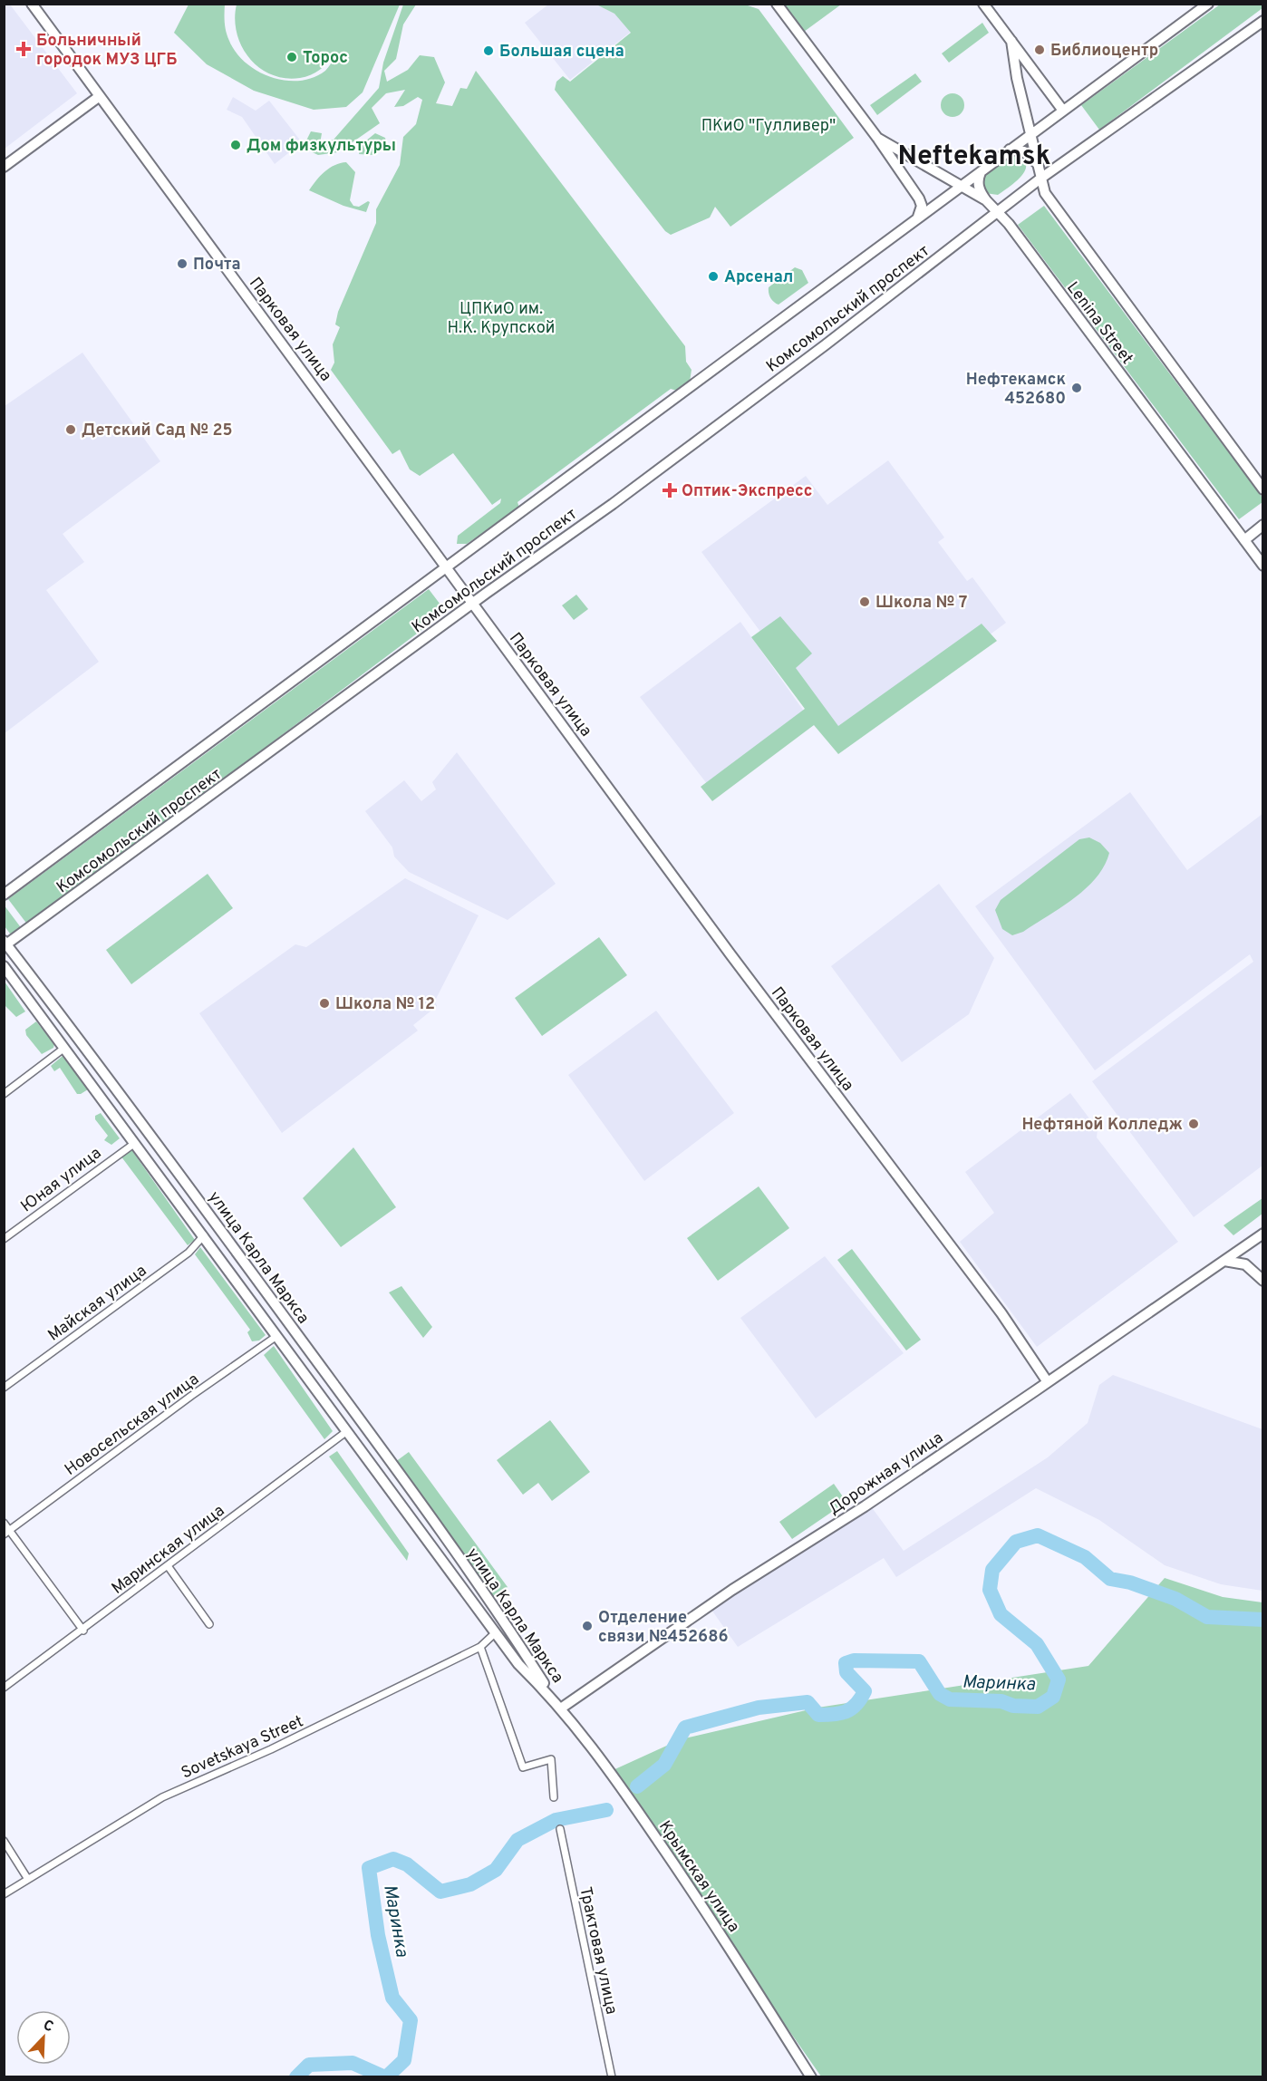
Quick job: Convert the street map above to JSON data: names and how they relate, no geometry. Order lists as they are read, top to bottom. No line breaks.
{"streets":{"main road":["Комсомольский проспект","Lenina Street","Парковая улица","улица Карла Маркса","Дорожная улица","Крымская улица"],"street":["Юная улица","Майская улица","Новосельская улица","Маринская улица","Sovetskaya Street","Трактовая улица"]},"crossings":[["Комсомольский проспект","Lenina Street"],["Комсомольский проспект","Парковая улица"],["Комсомольский проспект","улица Карла Маркса"],["Парковая улица","Дорожная улица"],["Юная улица","улица Карла Маркса"],["улица Карла Маркса","Майская улица"],["улица Карла Маркса","Новосельская улица"],["улица Карла Маркса","Маринская улица"],["улица Карла Маркса","Sovetskaya Street"],["улица Карла Маркса","Крымская улица"],["Дорожная улица","Крымская улица"]],"districts":["Neftekamsk"],"water":["Маринка"],"parks":["ПКиО \"Гулливер\"","ЦПКиО им. Н.К. Крупской"],"places":{"health":["Больничный городок МУЗ ЦГБ","Оптик-Экспресс"],"other":["Библиоцентр","Большая сцена","Торос","Дом физкультуры","Почта","Арсенал","Нефтекамск 452680","Детский Сад № 25","Школа № 7","Школа № 12","Нефтяной Колледж","Отделение связи №452686"]},"north":"top right"}
